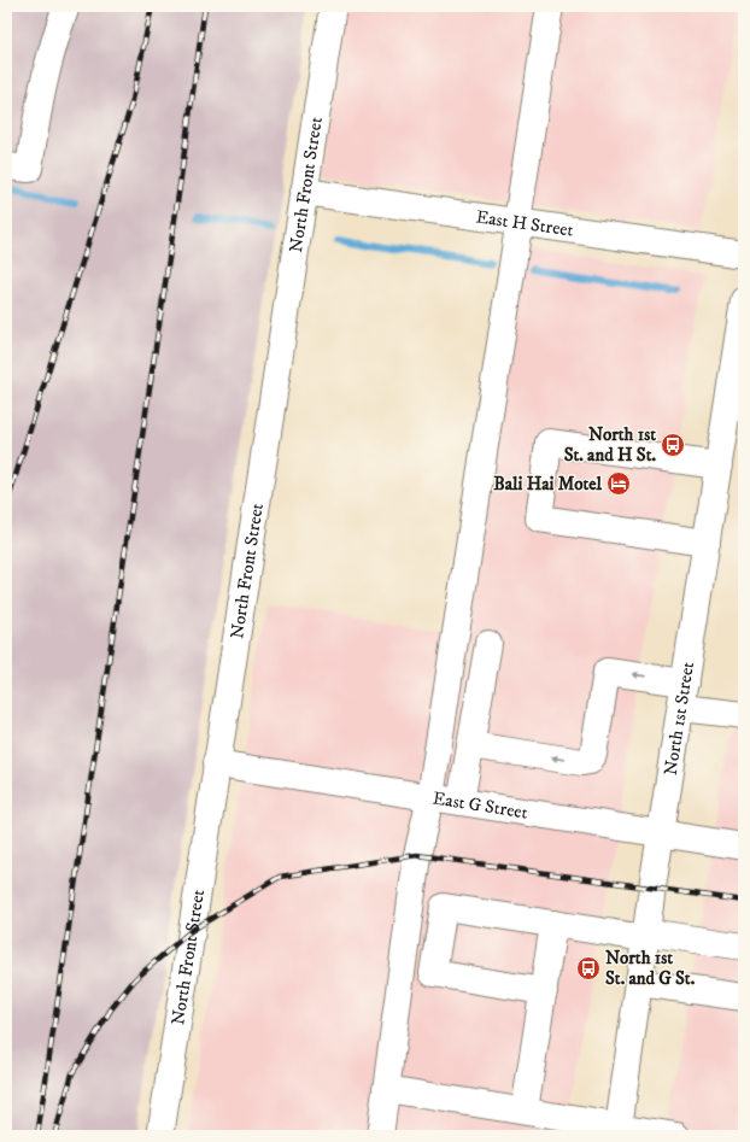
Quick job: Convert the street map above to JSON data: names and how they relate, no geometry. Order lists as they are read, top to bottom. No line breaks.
{"streets":{"street":["North Front Street","East H Street","North 1st Street","East G Street"]},"crossings":[["North Front Street","East H Street"],["North Front Street","East G Street"],["North 1st Street","East G Street"]],"places":{"bus stop":["North 1st St. and H St.","North 1st St. and G St."],"hotel":["Bali Hai Motel"]}}
